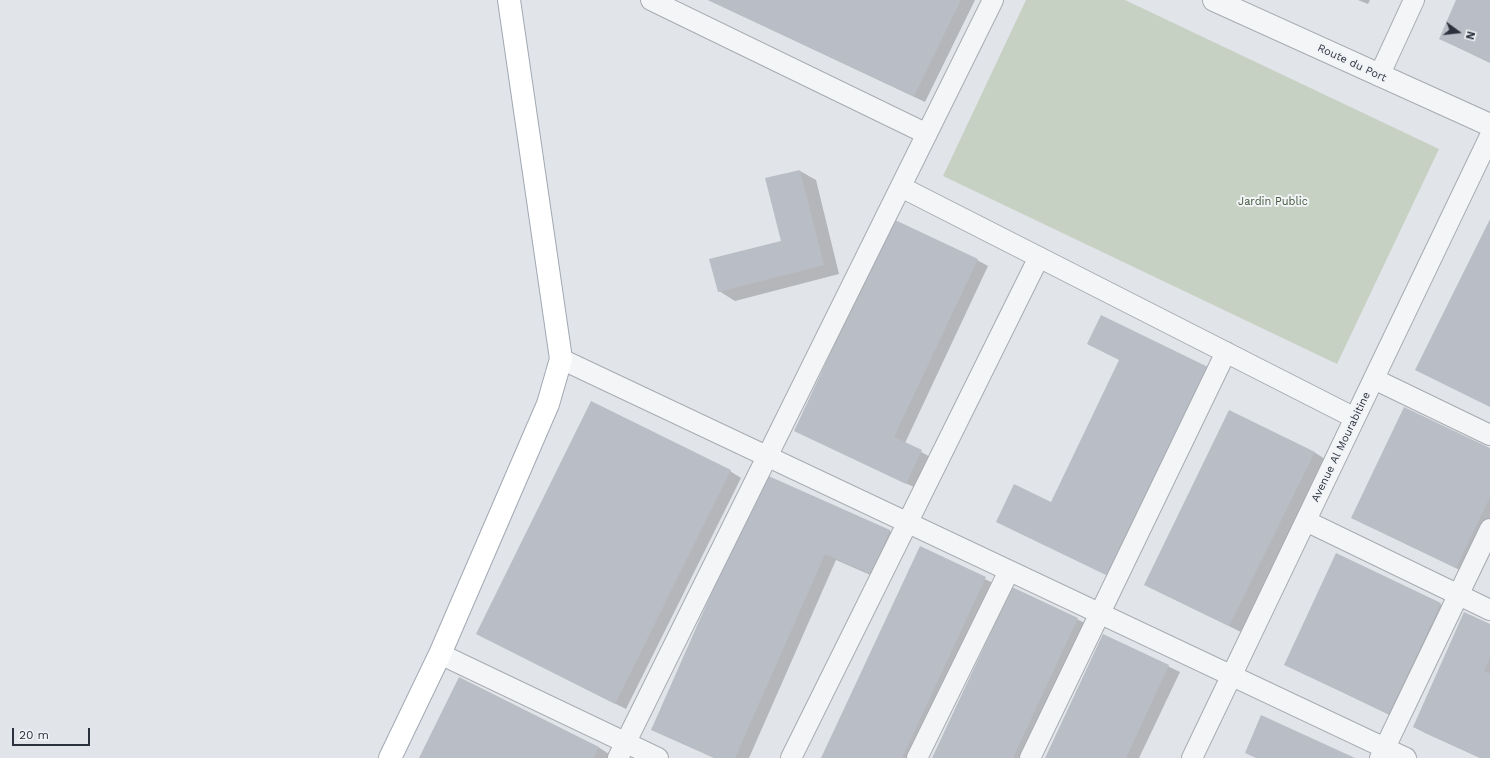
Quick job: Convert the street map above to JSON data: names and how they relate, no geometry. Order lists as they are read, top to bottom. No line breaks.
{"streets":{"street":["Route du Port","Avenue Al Mourabitine"]},"parks":["Jardin Public"],"scale_bar":"20 m","north":"right"}
